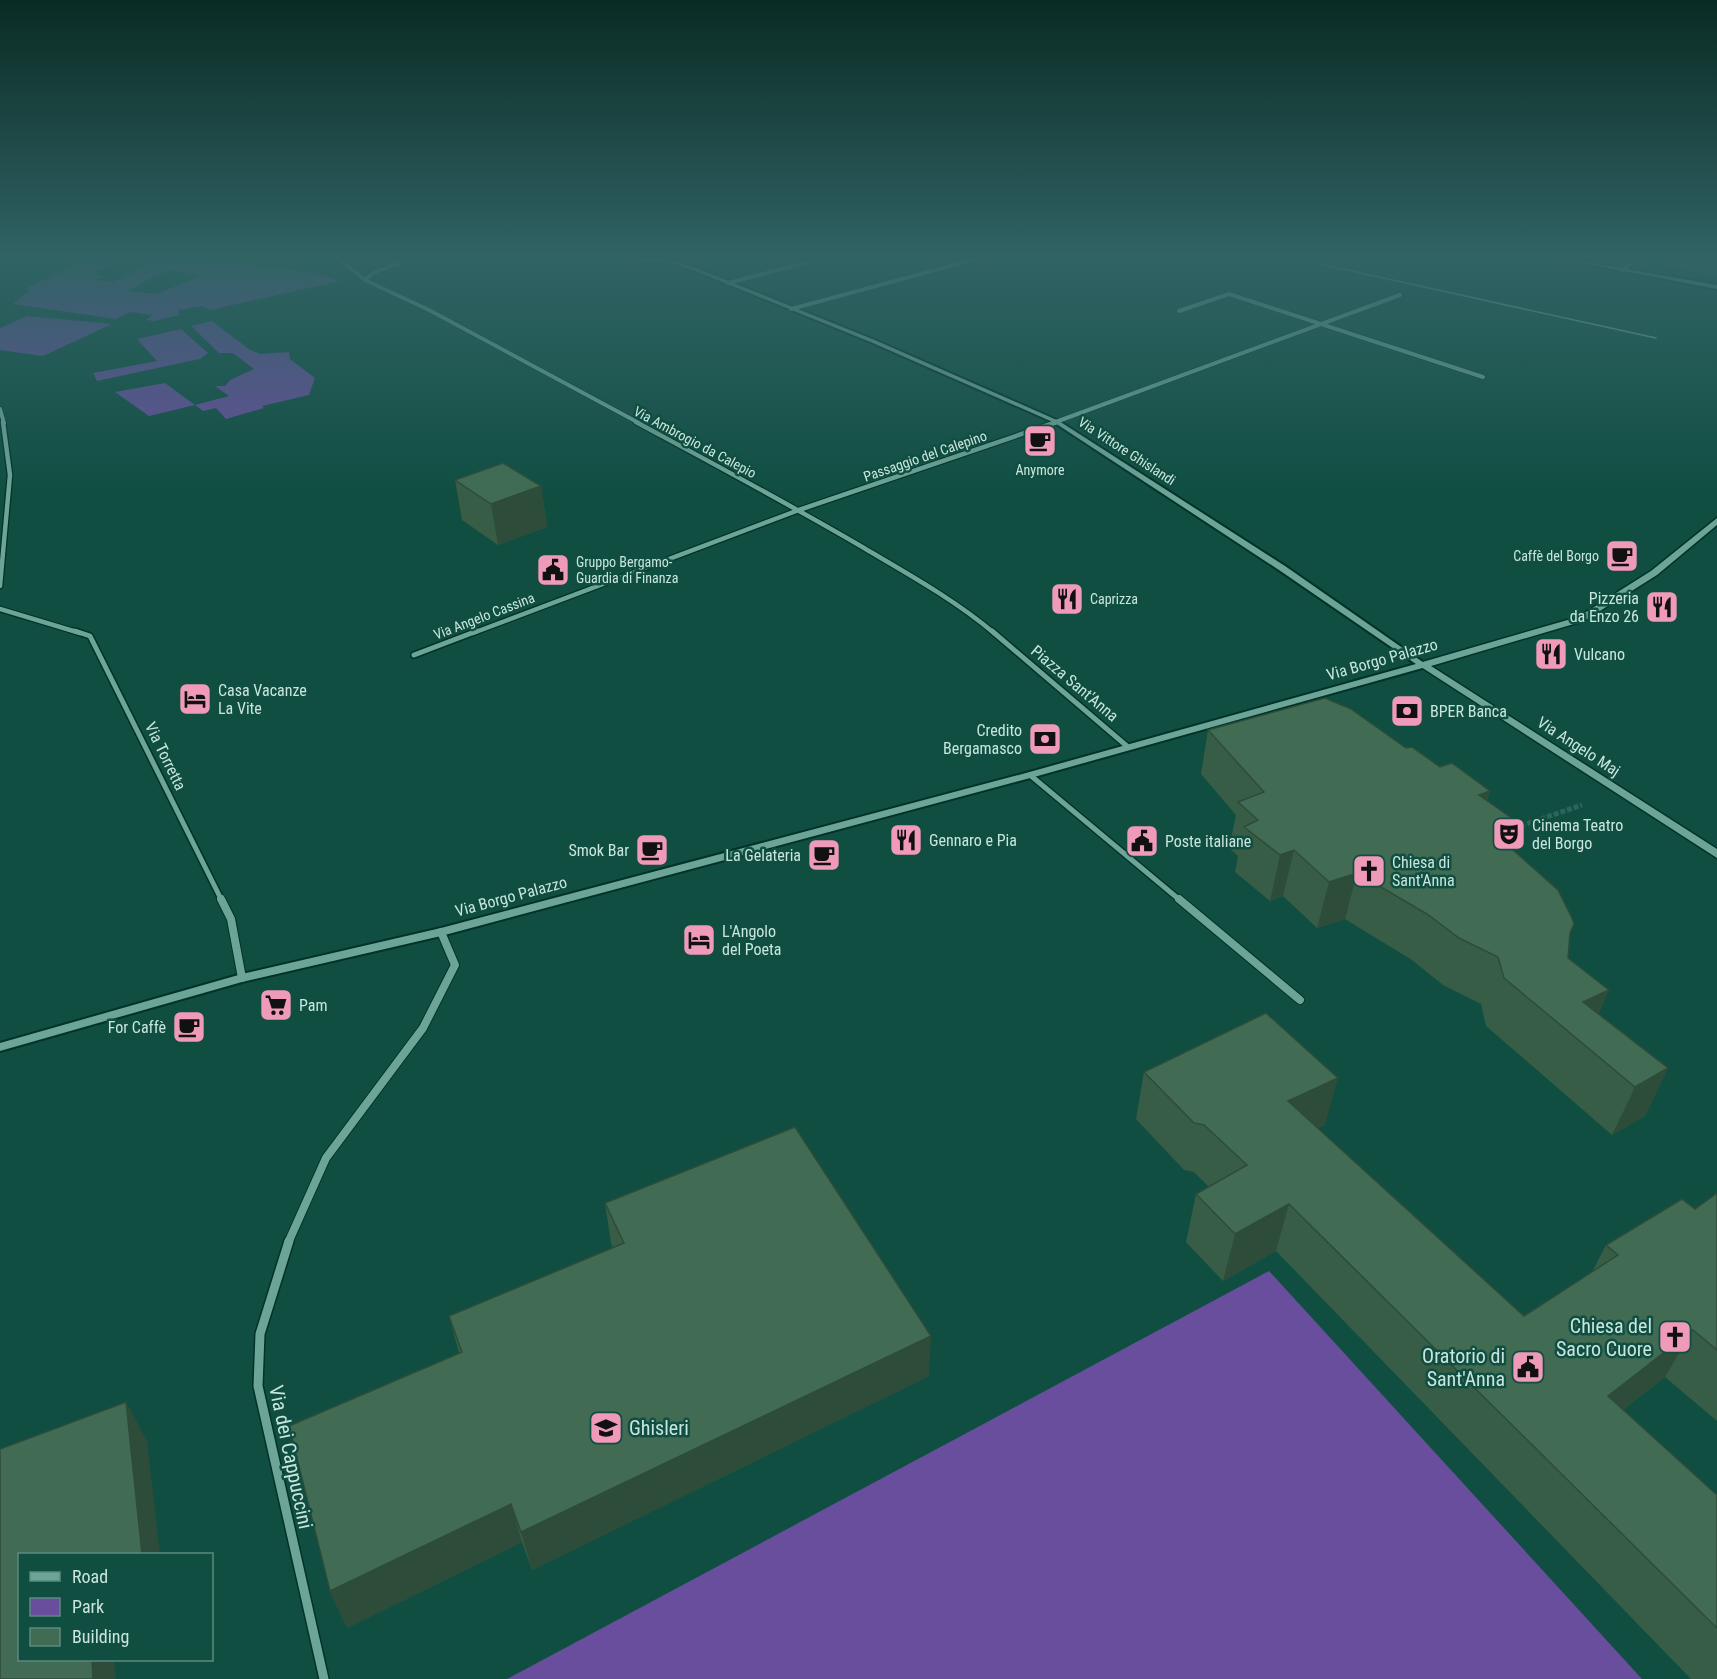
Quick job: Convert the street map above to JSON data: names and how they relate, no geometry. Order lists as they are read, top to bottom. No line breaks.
{"streets":{"main road":["Via Borgo Palazzo","Via Angelo Maj"],"street":["Via Ambrogio da Calepio","Via Vittore Ghislandi","Passaggio del Calepino","Via Angelo Cassina","Piazza Sant'Anna","Via Torretta","Via dei Cappuccini"]},"crossings":[["Via Ambrogio da Calepio","Passaggio del Calepino"],["Via Ambrogio da Calepio","Via Angelo Cassina"],["Via Ambrogio da Calepio","Piazza Sant'Anna"],["Via Vittore Ghislandi","Passaggio del Calepino"],["Via Vittore Ghislandi","Via Borgo Palazzo"],["Via Vittore Ghislandi","Via Angelo Maj"],["Passaggio del Calepino","Via Angelo Cassina"],["Via Borgo Palazzo","Piazza Sant'Anna"],["Via Borgo Palazzo","Via Angelo Maj"],["Via Borgo Palazzo","Via Torretta"],["Via Borgo Palazzo","Via dei Cappuccini"]],"places":{"cafe":["Anymore","Caffè del Borgo","Smok Bar","La Gelateria","For Caffè"],"public building":["Gruppo Bergamo- Guardia di Finanza","Poste italiane","Oratorio di Sant'Anna"],"restaurant":["Caprizza","Pizzeria da Enzo 26","Vulcano","Gennaro e Pia"],"hotel":["Casa Vacanze La Vite","L'Angolo del Poeta"],"bank":["BPER Banca","Credito Bergamasco"],"theatre":["Cinema Teatro del Borgo"],"church":["Chiesa di Sant'Anna","Chiesa del Sacro Cuore"],"supermarket":["Pam"],"school or university":["Ghisleri"]},"legend":["Road","Park","Building"]}
